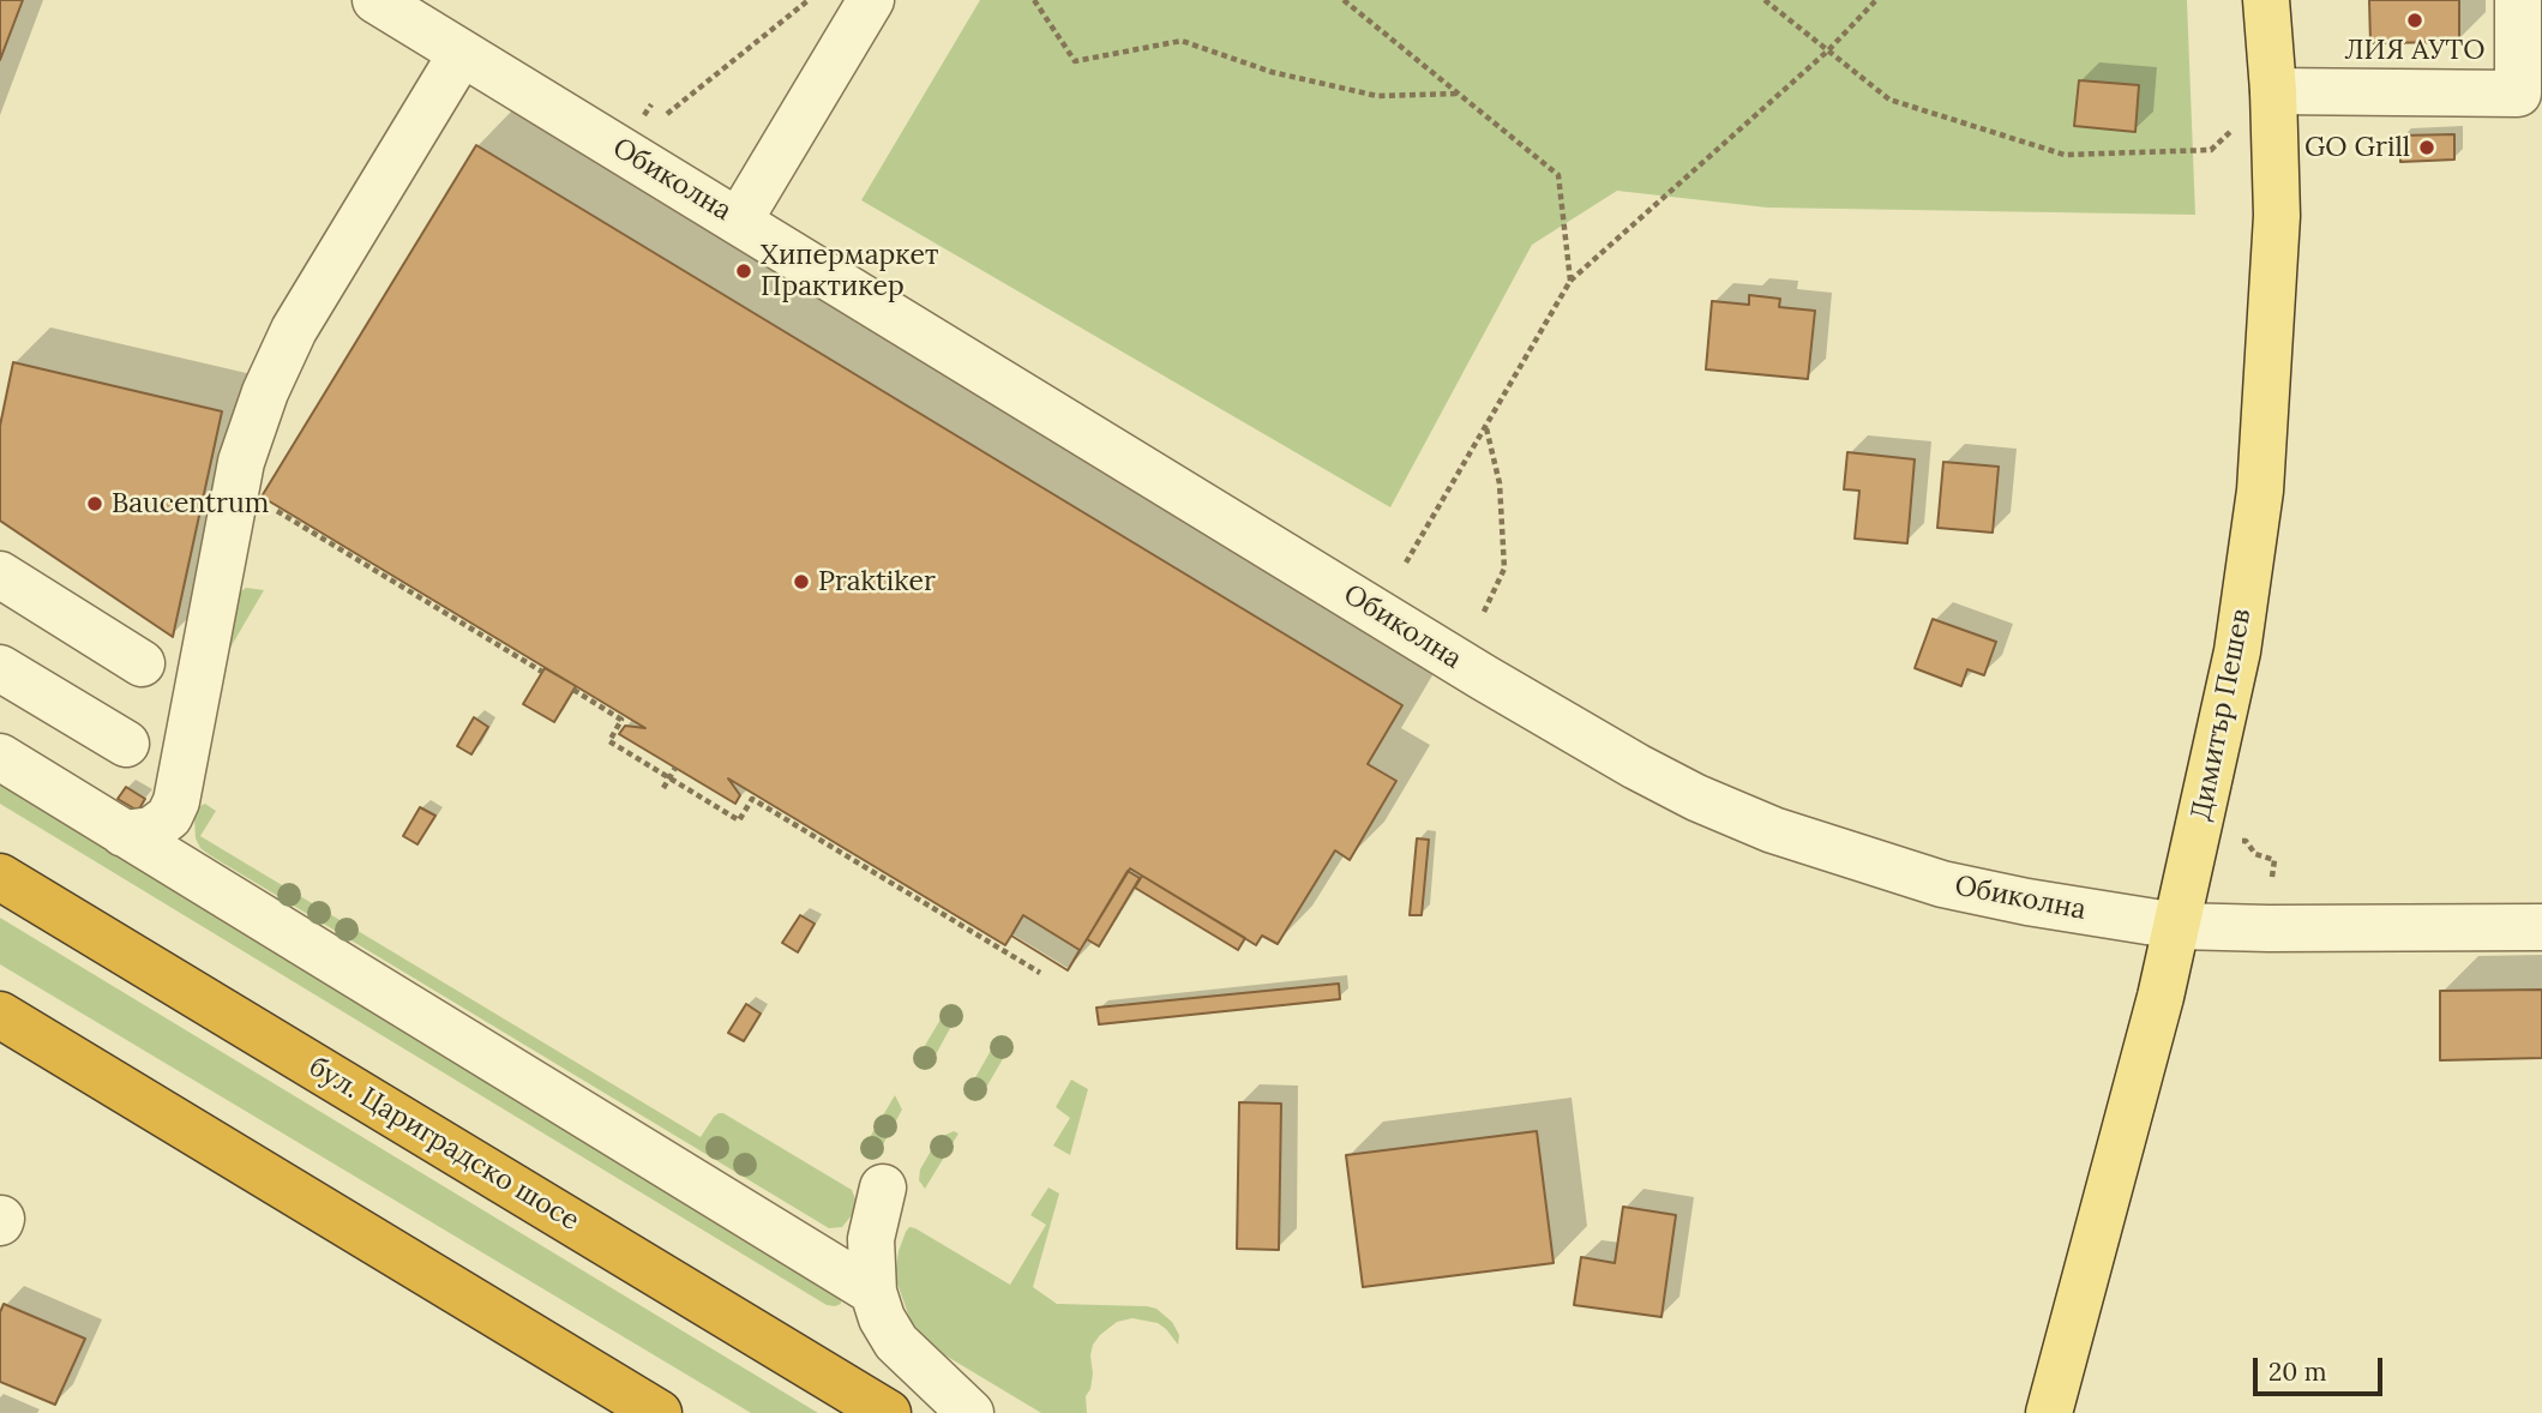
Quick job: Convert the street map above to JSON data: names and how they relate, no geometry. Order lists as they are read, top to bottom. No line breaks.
{"streets":{"highway":["бул. Цариградско шосе"],"main road":["Димитър Пешев"],"street":["Обиколна"]},"crossings":[["Обиколна","Димитър Пешев"]],"places":["ЛИЯ АУТО","GO Grill","Хипермаркет Практикер","Baucentrum","Praktiker"],"scale_bar":"20 m"}
